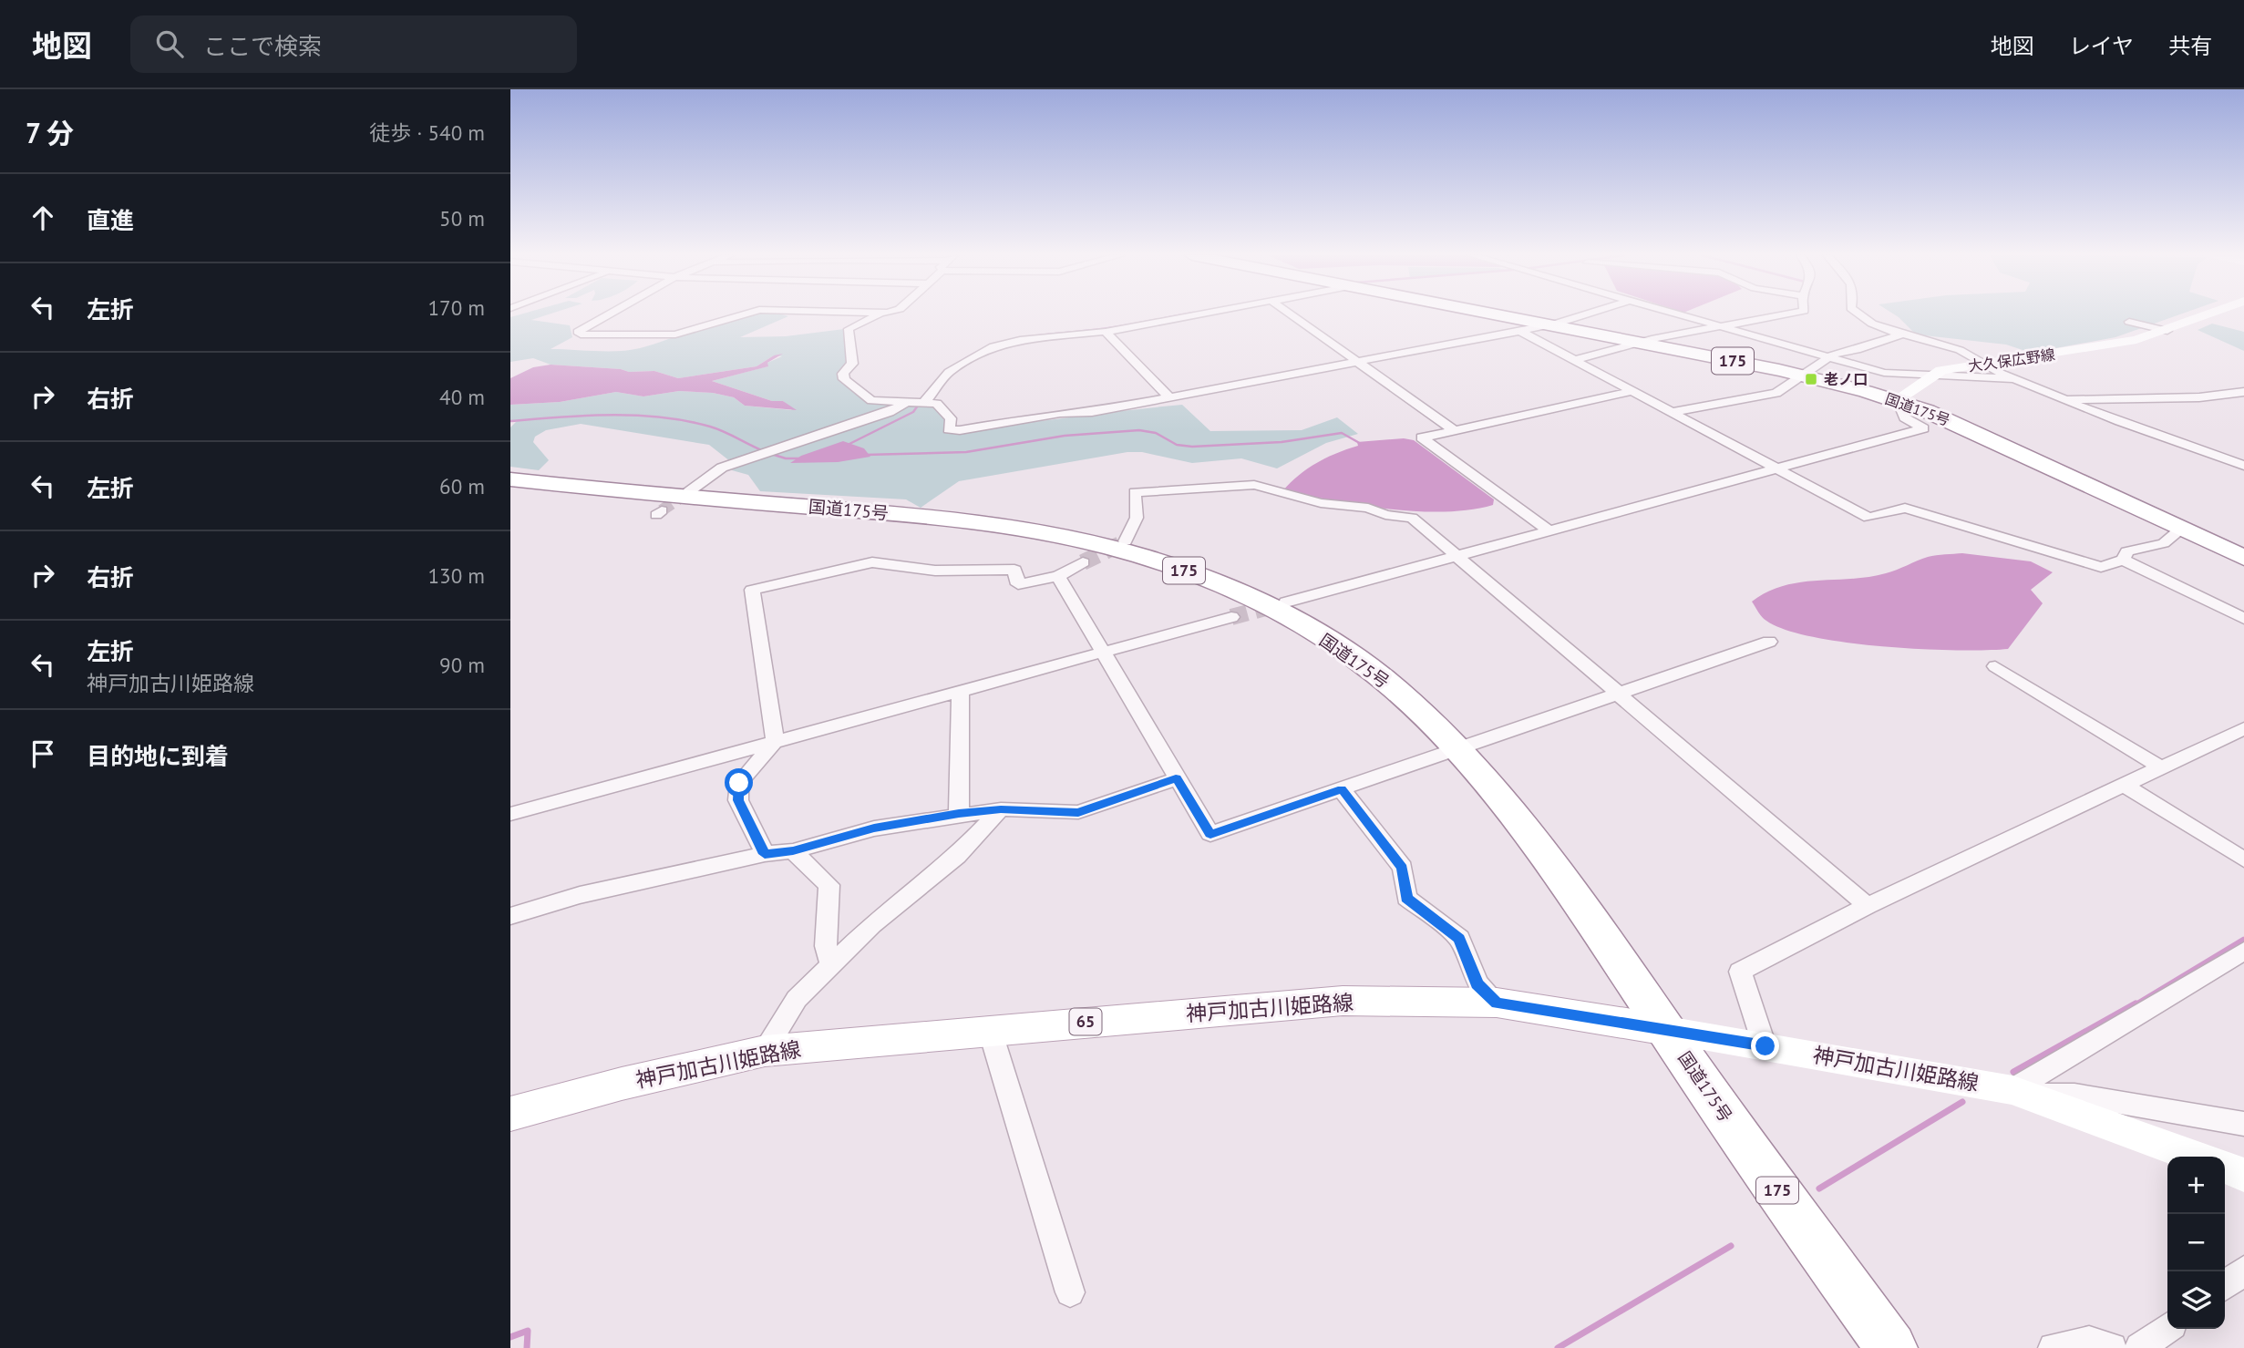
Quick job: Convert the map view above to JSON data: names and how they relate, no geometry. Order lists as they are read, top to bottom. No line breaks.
{"streets":{"highway":["175","国道175号"],"main road":["神戸加古川姫路線","65"],"street":["大久保広野線"]},"crossings":[["大久保広野線","国道175号"],["国道175号","神戸加古川姫路線"]],"places":{"transit":["老ノ口"]},"page":{"header":"地図","search":"ここで検索","nav":["地図","レイヤ","共有"],"heading":["7 分","徒歩 · 540 m"],"list":[["直進","50 m"],["左折","170 m"],["右折","40 m"],["左折","60 m"],["右折","130 m"],["左折","神戸加古川姫路線","90 m"],"目的地に到着"],"map_buttons":["+","−"]}}
